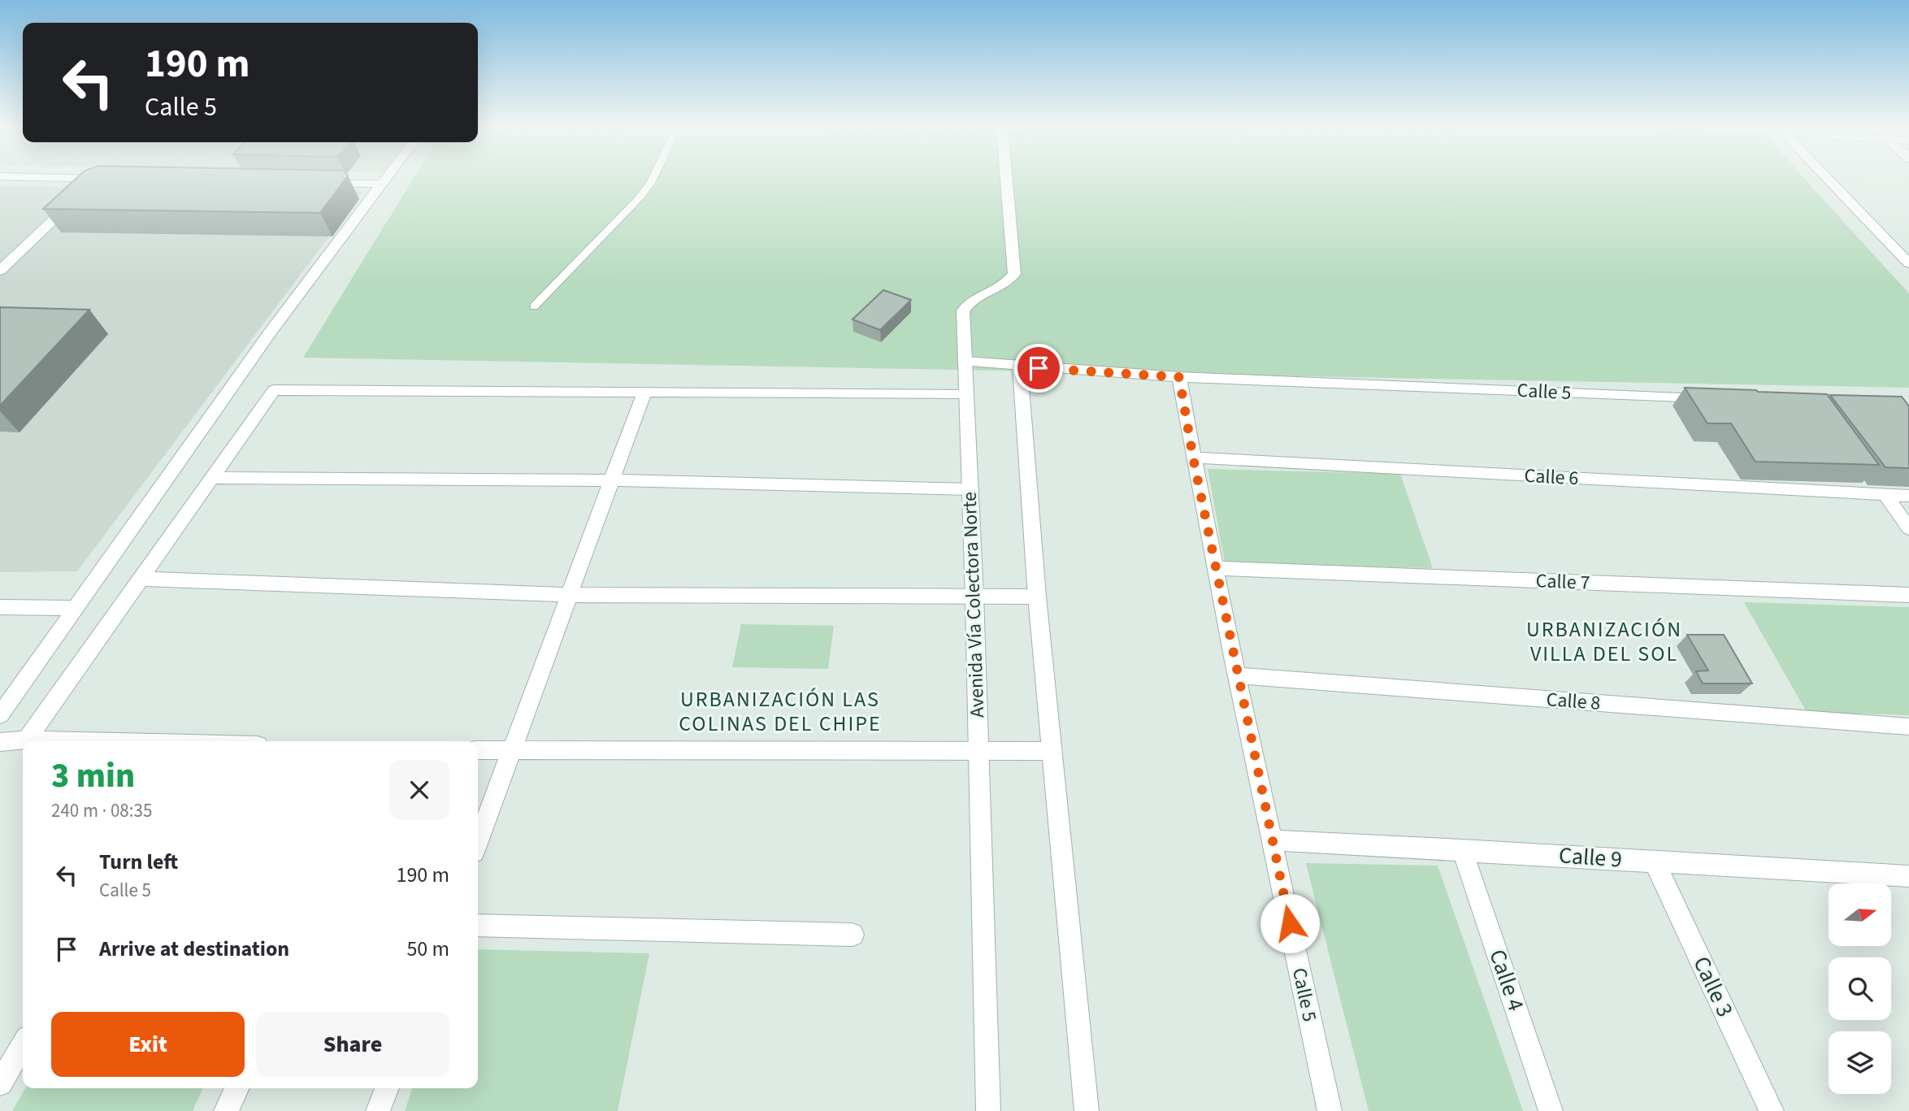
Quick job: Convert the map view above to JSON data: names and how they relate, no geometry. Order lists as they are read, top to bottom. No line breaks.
{"streets":{"street":["Calle 5","Calle 6","Calle 7","Avenida Vía Colectora Norte","Calle 8","Calle 9","Calle 4","Calle 3"]},"crossings":[["Calle 5","Calle 6"],["Calle 5","Calle 7"],["Calle 5","Avenida Vía Colectora Norte"],["Calle 5","Calle 8"],["Calle 5","Calle 9"],["Calle 9","Calle 4"],["Calle 9","Calle 3"]],"districts":["URBANIZACIÓN VILLA DEL SOL","URBANIZACIÓN LAS COLINAS DEL CHIPE"],"north":"right","page":{"turn":["190 m","Calle 5"],"heading":["3 min","240 m · 08:35"],"list":[{"name":"Turn left","note":"Calle 5","value":"190 m"},{"name":"Arrive at destination","value":"50 m"}],"buttons":["Exit","Share"]}}
